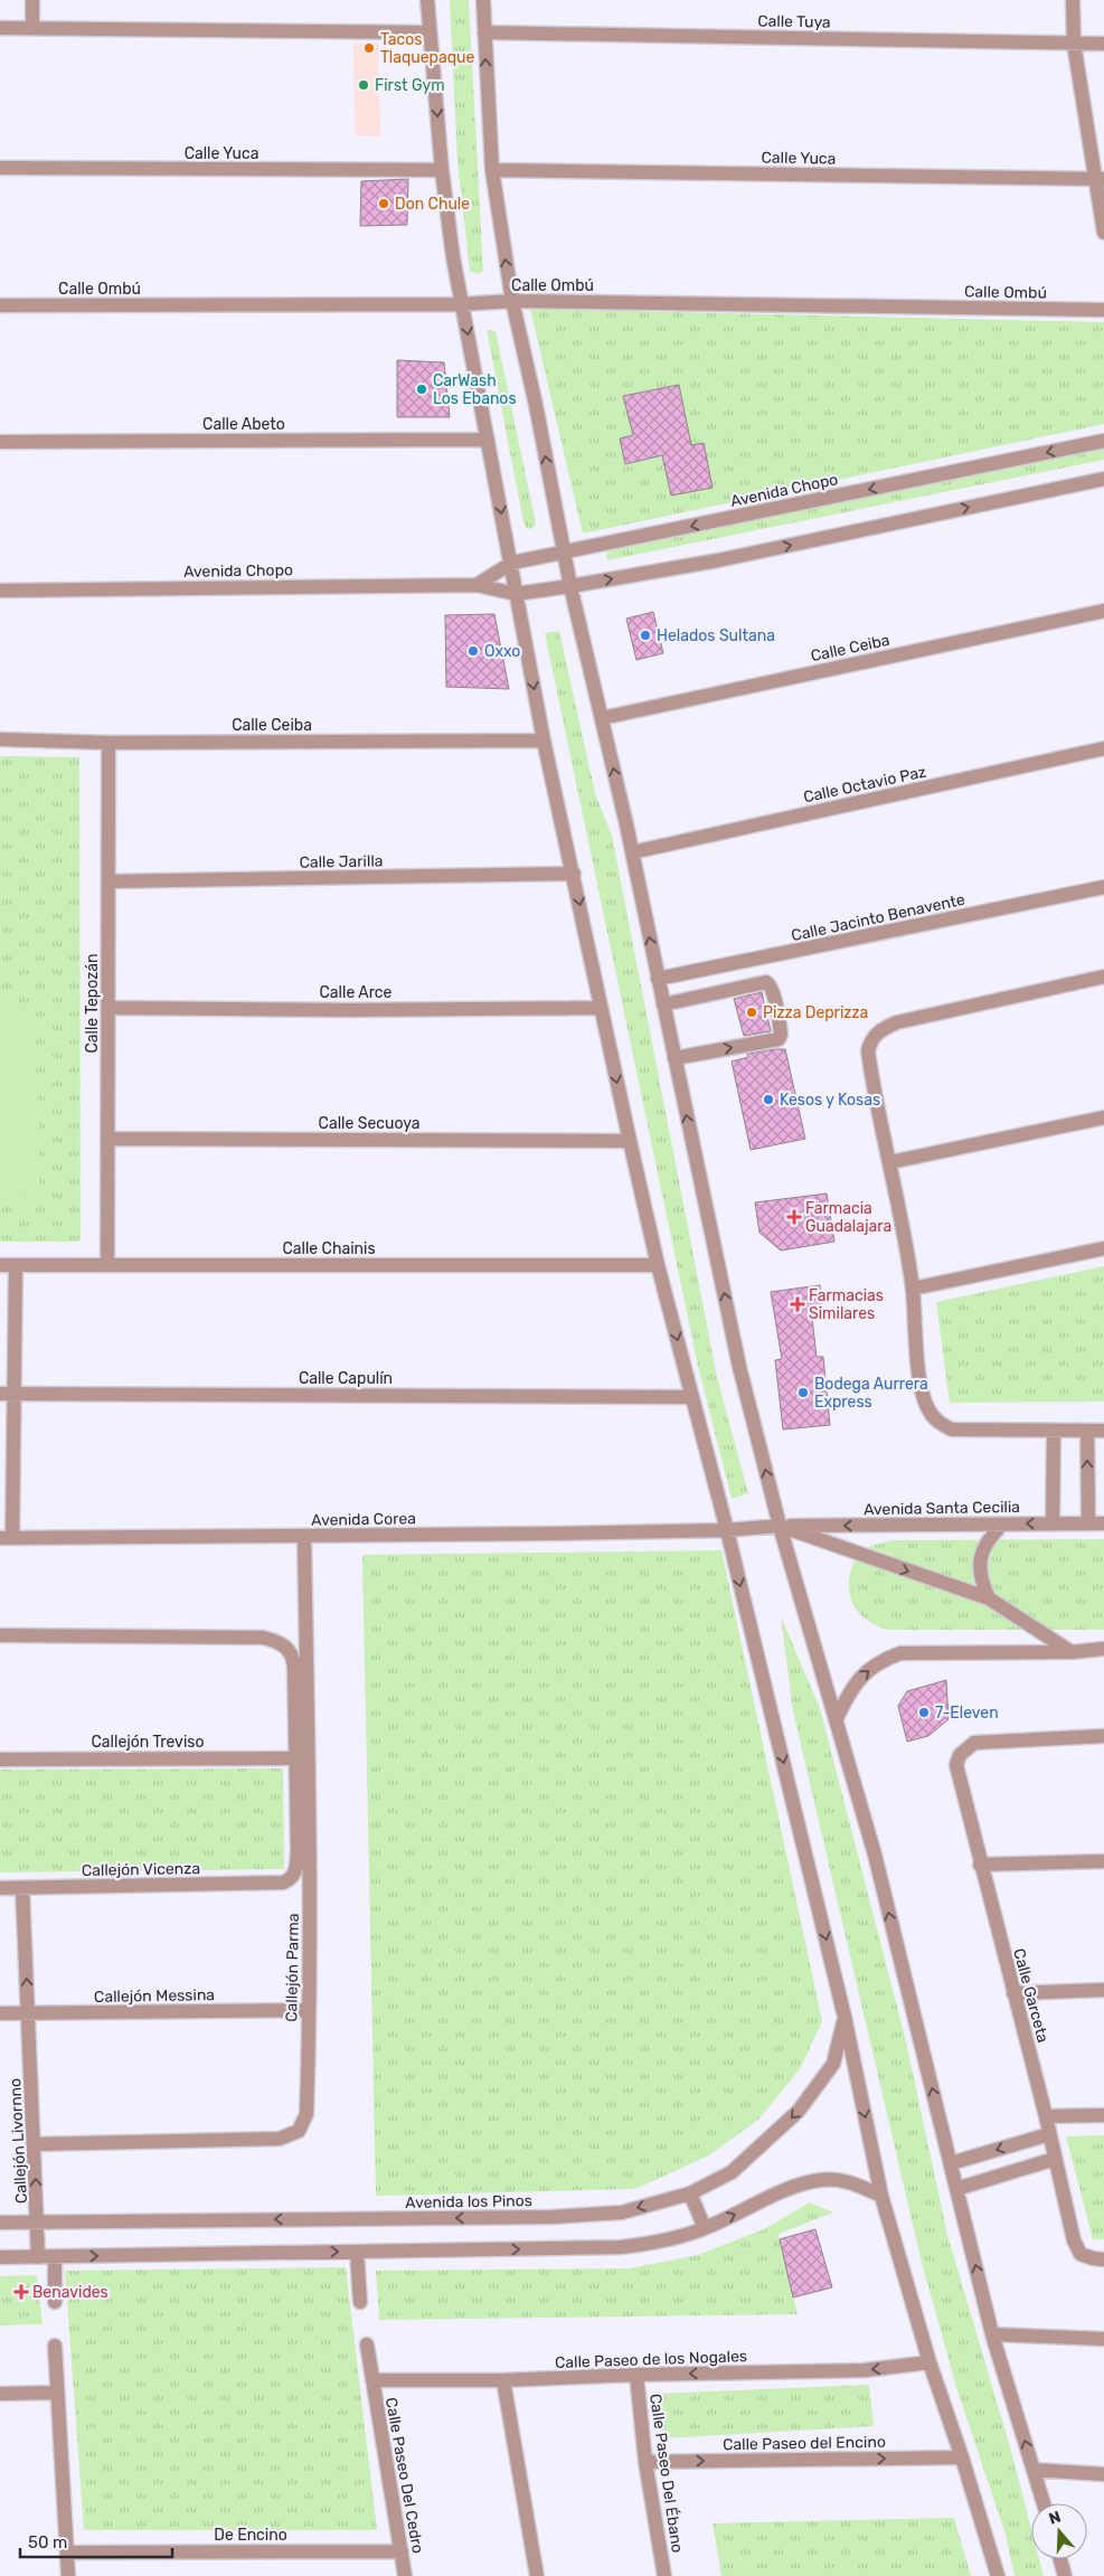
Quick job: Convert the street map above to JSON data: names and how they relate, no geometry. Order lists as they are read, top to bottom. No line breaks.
{"streets":{"street":["Calle Tuya","Calle Yuca","Calle Ombú","Calle Abeto","Avenida Chopo","Calle Ceiba","Calle Octavio Paz","Calle Jarilla","Calle Jacinto Benavente","Calle Arce","Calle Tepozán","Calle Secuoya","Calle Chainis","Calle Capulín","Avenida Santa Cecilia","Avenida Corea","Callejón Treviso","Callejón Vicenza","Callejón Parma","Callejón Messina","Calle Garceta","Callejón Livornno","Avenida los Pinos","Calle Paseo de los Nogales","Calle Paseo del Encino","Calle Paseo Del Ébano","Calle Paseo Del Cedro","De Encino"]},"crossings":[["Calle Ceiba","Calle Tepozán"],["Calle Jarilla","Calle Tepozán"],["Calle Arce","Calle Tepozán"],["Calle Tepozán","Calle Secuoya"],["Calle Tepozán","Calle Chainis"],["Avenida Santa Cecilia","Avenida Corea"],["Avenida Corea","Callejón Parma"],["Callejón Treviso","Callejón Vicenza"],["Callejón Vicenza","Callejón Livornno"],["Callejón Parma","Callejón Messina"],["Callejón Parma","Callejón Livornno"],["Callejón Messina","Callejón Livornno"],["Callejón Livornno","Avenida los Pinos"],["Calle Paseo de los Nogales","Calle Paseo Del Ébano"],["Calle Paseo de los Nogales","Calle Paseo Del Cedro"],["Calle Paseo del Encino","Calle Paseo Del Ébano"],["Calle Paseo Del Cedro","De Encino"]],"one_way":["Callejón Livornno","Calle Paseo de los Nogales","Calle Paseo del Encino"],"places":{"other":["Tacos Tlaquepaque","First Gym","Don Chule","CarWash Los Ebanos","Helados Sultana","Oxxo","Pizza Deprizza","Kesos y Kosas","Bodega Aurrera Express","7-Eleven"],"health":["Farmacia Guadalajara","Farmacias Similares","Benavides"]},"scale_bar":"50 m","north":"top"}
